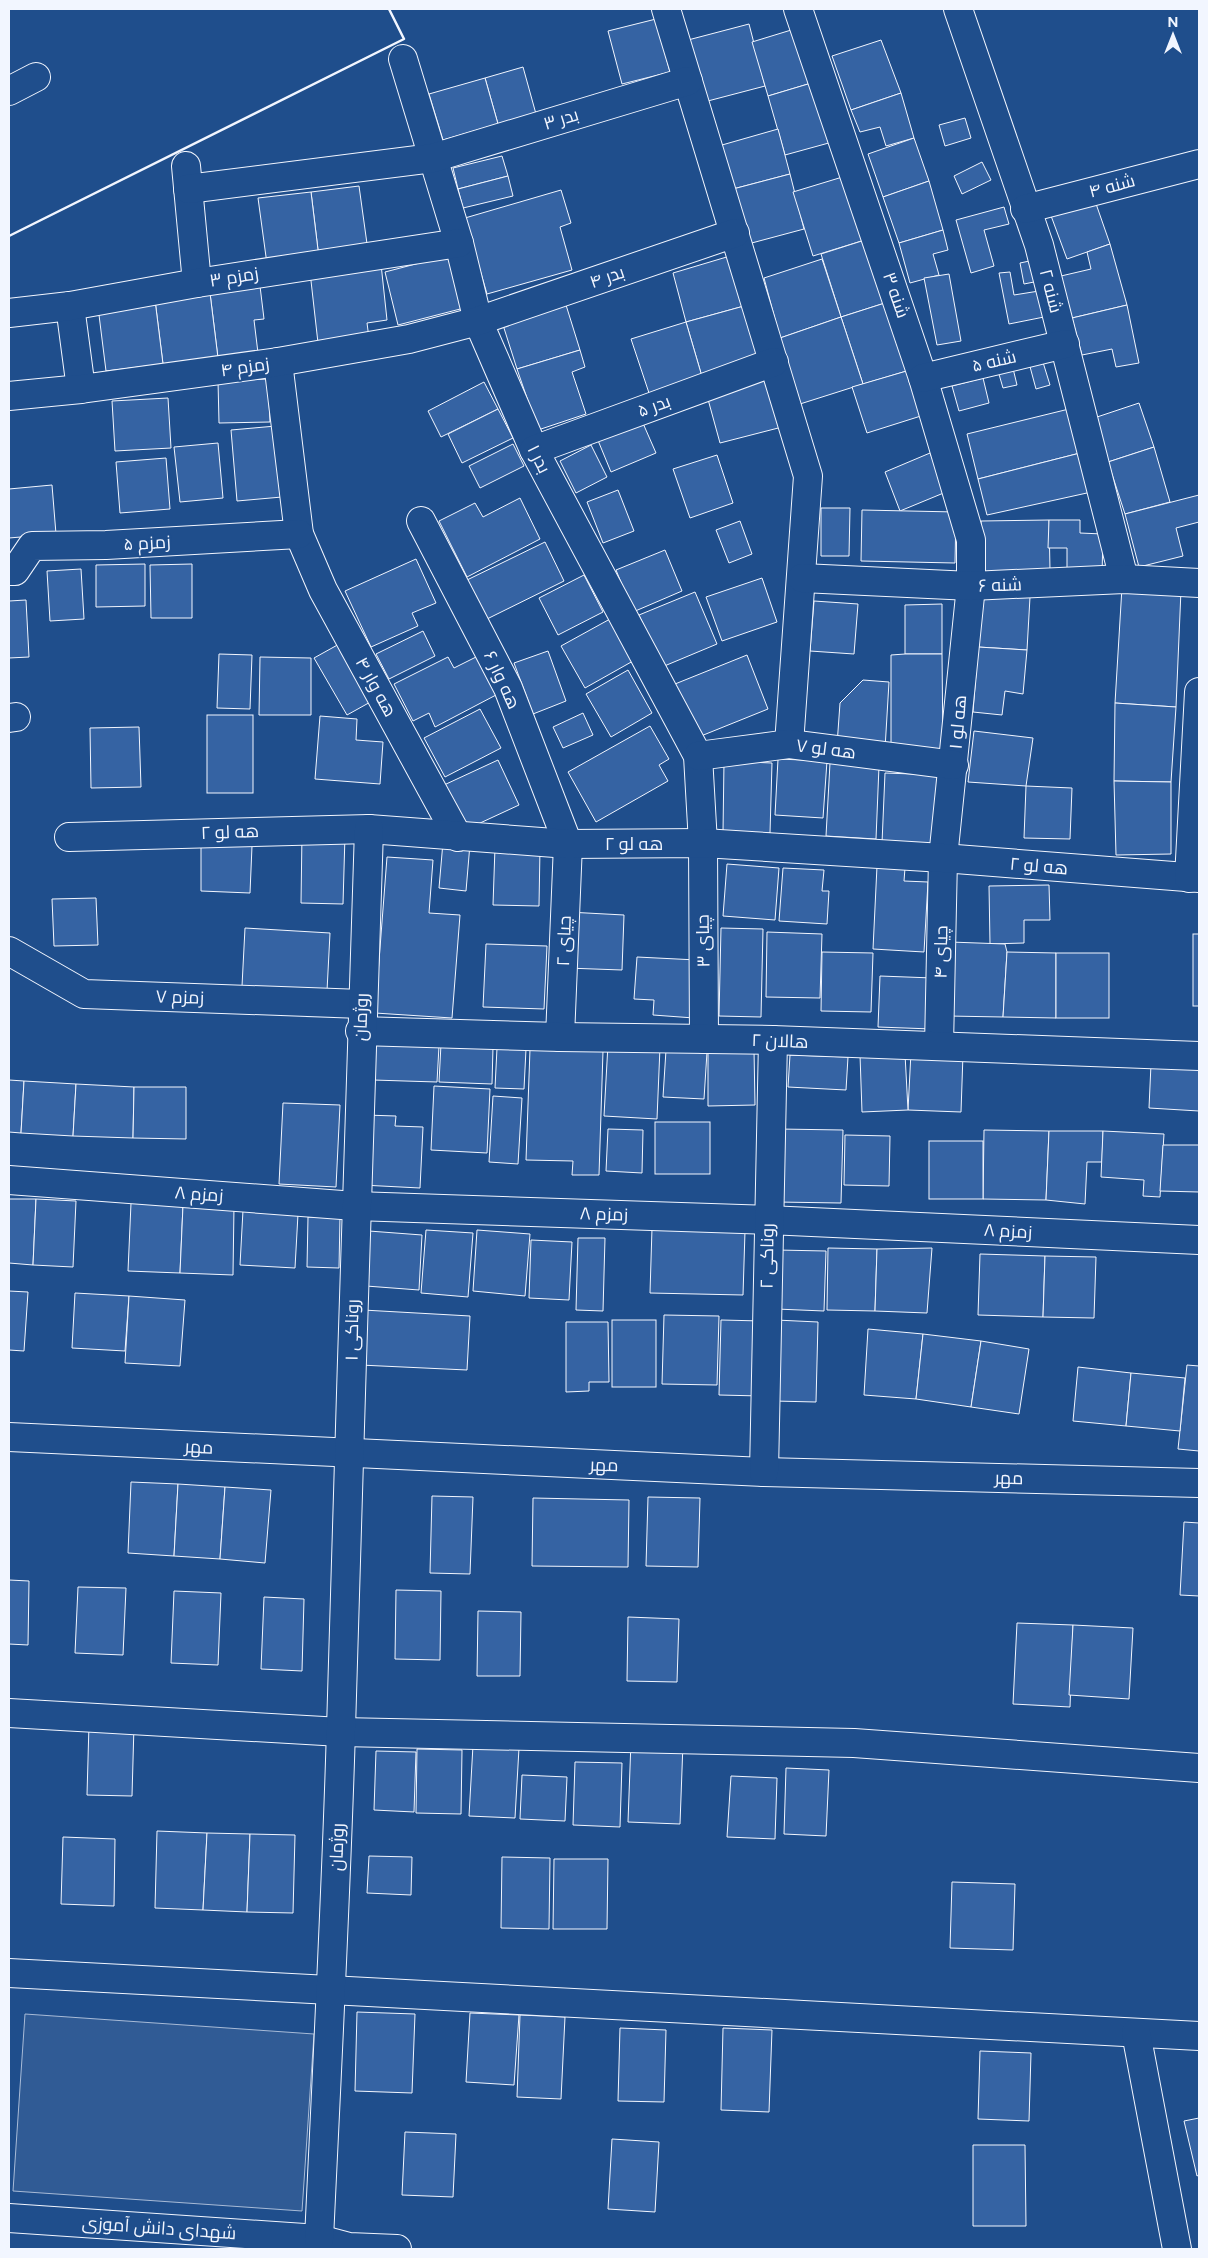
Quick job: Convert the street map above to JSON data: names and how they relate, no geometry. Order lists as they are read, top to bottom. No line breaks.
{"streets":{"street":["بدر ۳","شنه ۴","زمزم ۳","بدر ۴","شنه ۲","شنه ۳","شنه ۵","زمزم ۴","بدر ۵","بدر ۱","زمزم ۵","شنه ۶","هه وار ۶","هه وار ۴","هه لو ۱","هه لو ۷","هه لو ۲","چیای ۲","چیای ۳","چیای ۴","زمزم ۷","روژمان","هالان ۲","زمزم ۸","روناکی ۲","روناکی ۱","مهر","شهدای دانش آموزی"]},"crossings":[["بدر ۳","زمزم ۳"],["بدر ۳","بدر ۱"],["شنه ۴","شنه ۲"],["زمزم ۳","بدر ۱"],["بدر ۴","زمزم ۴"],["بدر ۴","بدر ۱"],["شنه ۲","شنه ۵"],["شنه ۲","شنه ۶"],["شنه ۳","شنه ۵"],["شنه ۳","شنه ۶"],["شنه ۳","هه لو ۱"],["زمزم ۴","بدر ۱"],["زمزم ۴","هه وار ۴"],["بدر ۵","بدر ۱"],["بدر ۱","هه لو ۷"],["بدر ۱","هه لو ۲"],["بدر ۱","چیای ۳"],["زمزم ۵","هه وار ۴"],["شنه ۶","هه لو ۱"],["هه وار ۶","هه لو ۲"],["هه وار ۶","چیای ۲"],["هه وار ۴","هه لو ۲"],["هه لو ۱","هه لو ۷"],["هه لو ۱","هه لو ۲"],["هه لو ۱","چیای ۴"],["هه لو ۲","چیای ۲"],["هه لو ۲","چیای ۳"],["هه لو ۲","چیای ۴"],["هه لو ۲","روژمان"],["چیای ۲","هالان ۲"],["چیای ۳","هالان ۲"],["چیای ۴","هالان ۲"],["زمزم ۷","روژمان"],["روژمان","هالان ۲"],["روژمان","زمزم ۸"],["روژمان","روناکی ۱"],["روژمان","مهر"],["روژمان","شهدای دانش آموزی"],["هالان ۲","روناکی ۲"],["زمزم ۸","روناکی ۲"],["زمزم ۸","روناکی ۱"],["روناکی ۲","مهر"],["روناکی ۱","مهر"]],"north":"top"}
